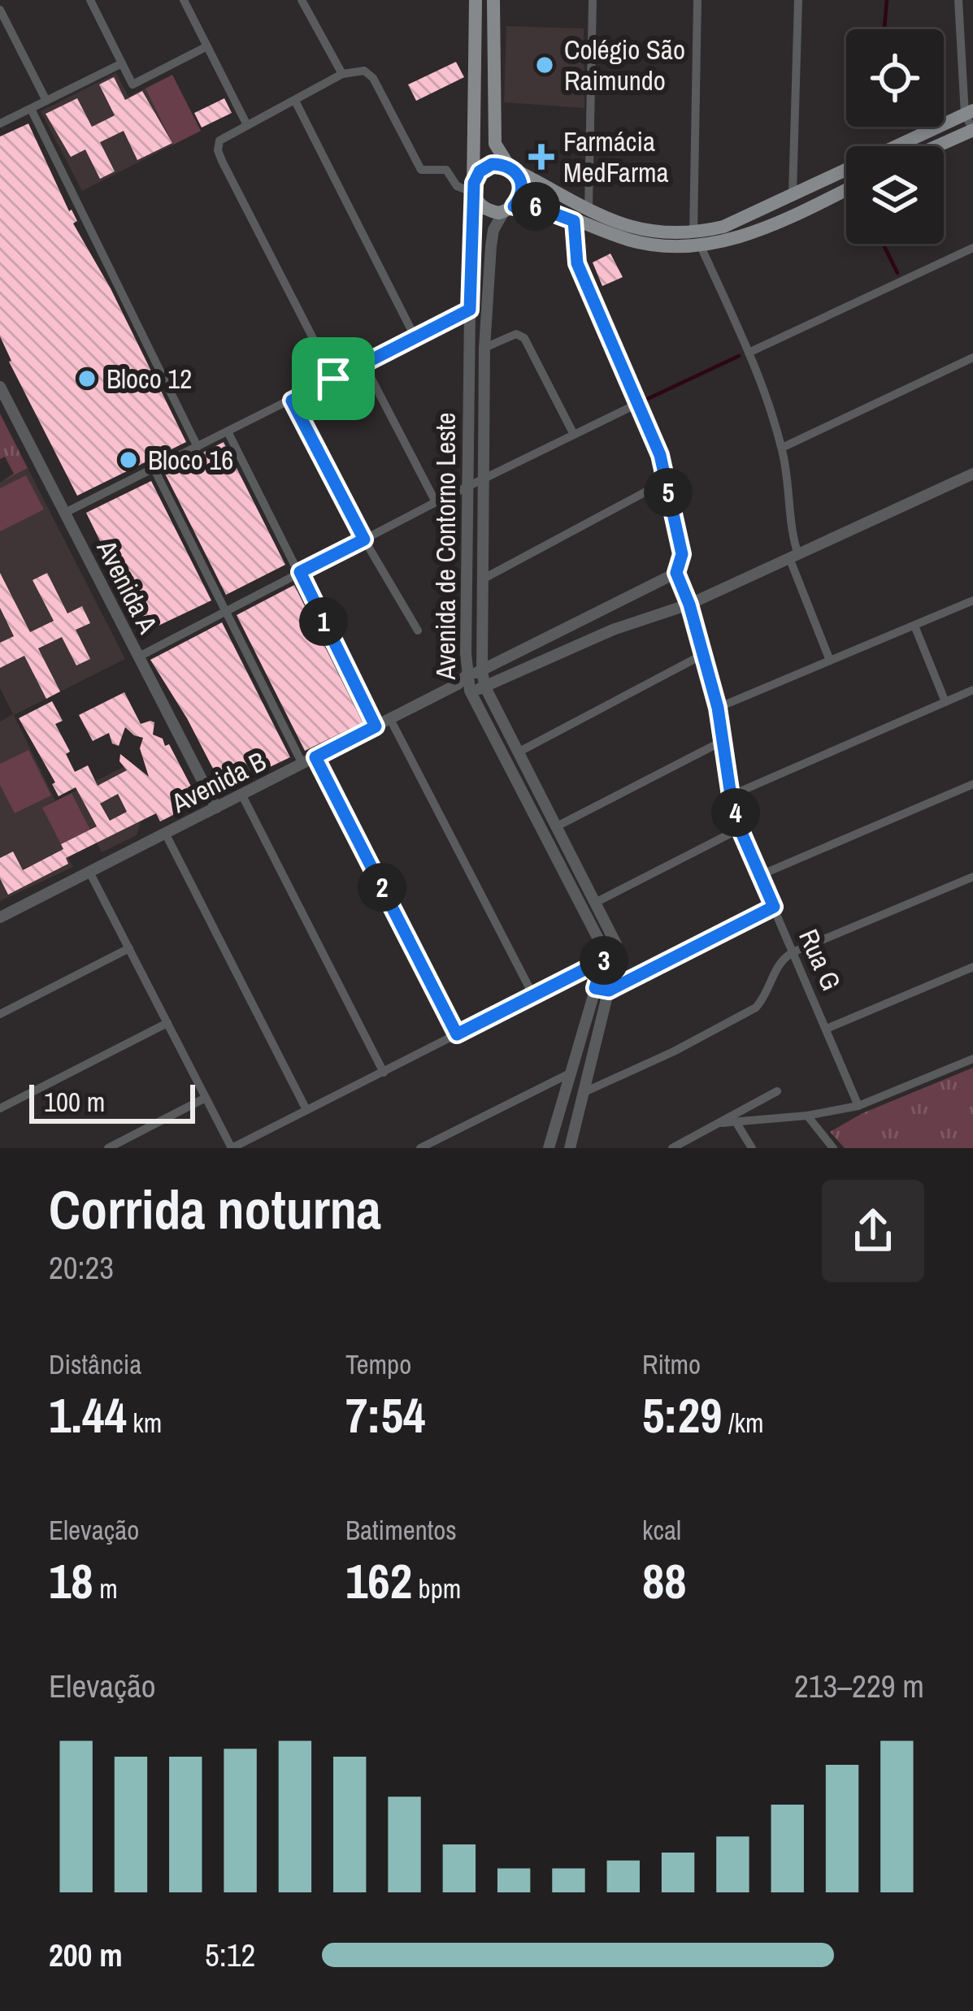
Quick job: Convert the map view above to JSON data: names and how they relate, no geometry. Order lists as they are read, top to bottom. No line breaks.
{"streets":{"main road":["Avenida de Contorno Leste"],"street":["Avenida A","Avenida B","Rua G"]},"crossings":[["Avenida de Contorno Leste","Avenida B"],["Avenida A","Avenida B"],["Avenida B","Rua G"]],"places":{"other":["Colégio São Raimundo","Bloco 12","Bloco 16"],"health":["Farmácia MedFarma"]},"scale_bar":"100 m","page":{"pins":["6","5","1","4","2","3"],"scale":"100 m","heading":["Corrida noturna","20:23"],"stats":[["Distância","1.44 km"],["Tempo","7:54"],["Ritmo","5:29 /km"],["Elevação","18 m"],["Batimentos","162 bpm"],["kcal","88"]],"chart":["Elevação","213–229 m"],"list":[{"name":"200 m","note":"5:12"}]}}
